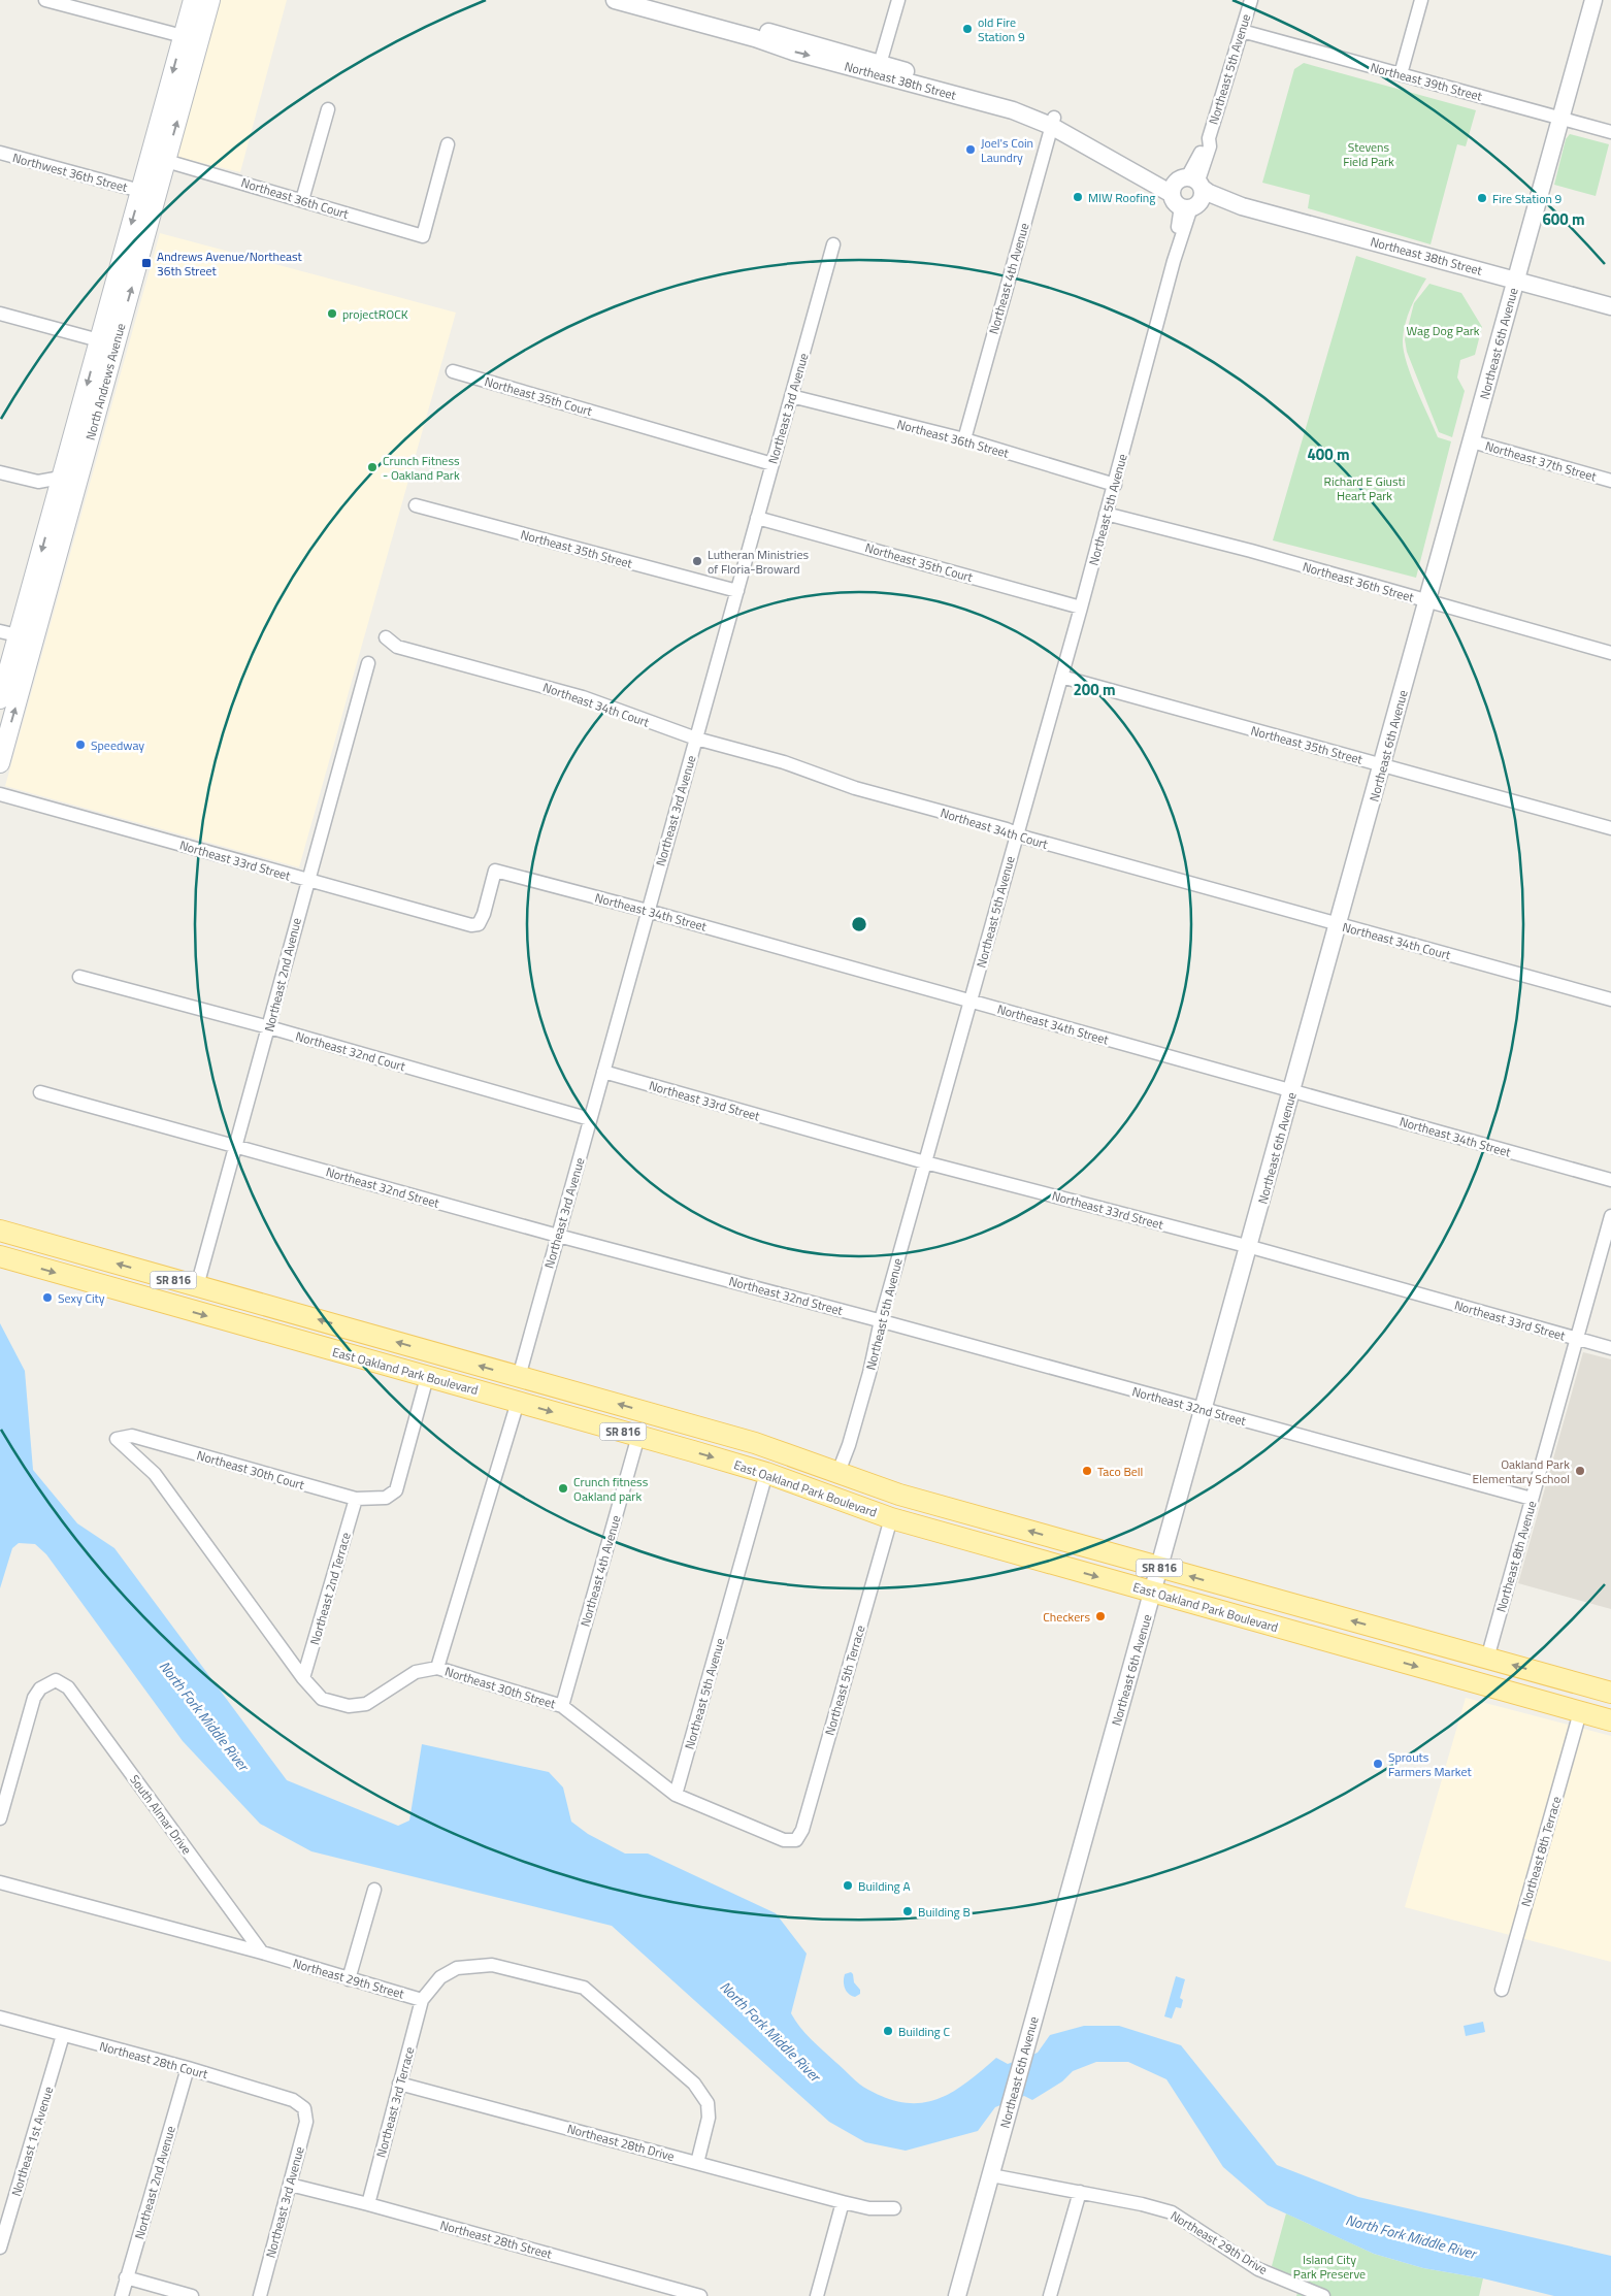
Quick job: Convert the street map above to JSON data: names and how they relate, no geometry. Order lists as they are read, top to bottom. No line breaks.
{"streets":{"main road":["North Andrews Avenue","SR 816","East Oakland Park Boulevard"],"street":["Northeast 5th Avenue","Northeast 38th Street","Northeast 39th Street","Northwest 36th Street","Northeast 36th Court","Northeast 4th Avenue","Northeast 6th Avenue","Northeast 35th Court","Northeast 3rd Avenue","Northeast 36th Street","Northeast 37th Street","Northeast 35th Street","Northeast 34th Court","Northeast 33rd Street","Northeast 34th Street","Northeast 2nd Avenue","Northeast 32nd Court","Northeast 32nd Street","Northeast 30th Court","Northeast 8th Avenue","Northeast 2nd Terrace","Northeast 5th Terrace","Northeast 30th Street","South Almar Drive","Northeast 8th Terrace","Northeast 29th Street","Northeast 28th Court","Northeast 3rd Terrace","Northeast 1st Avenue","Northeast 28th Drive","Northeast 28th Street","Northeast 29th Drive"]},"crossings":[["Northeast 5th Avenue","Northeast 38th Street"],["Northeast 5th Avenue","Northeast 39th Street"],["Northeast 5th Avenue","Northeast 35th Court"],["Northeast 5th Avenue","Northeast 36th Street"],["Northeast 5th Avenue","Northeast 35th Street"],["Northeast 5th Avenue","Northeast 34th Court"],["Northeast 5th Avenue","Northeast 33rd Street"],["Northeast 5th Avenue","Northeast 34th Street"],["Northeast 5th Avenue","Northeast 32nd Street"],["Northeast 5th Avenue","East Oakland Park Boulevard"],["Northeast 5th Avenue","Northeast 30th Street"],["Northeast 38th Street","Northeast 4th Avenue"],["Northeast 38th Street","Northeast 6th Avenue"],["Northeast 39th Street","Northeast 6th Avenue"],["Northwest 36th Street","North Andrews Avenue"],["Northeast 36th Court","North Andrews Avenue"],["Northeast 4th Avenue","Northeast 36th Street"],["Northeast 4th Avenue","East Oakland Park Boulevard"],["Northeast 4th Avenue","Northeast 30th Street"],["Northeast 6th Avenue","Northeast 36th Street"],["Northeast 6th Avenue","Northeast 37th Street"],["Northeast 6th Avenue","Northeast 35th Street"],["Northeast 6th Avenue","Northeast 34th Court"],["Northeast 6th Avenue","Northeast 33rd Street"],["Northeast 6th Avenue","Northeast 34th Street"],["Northeast 6th Avenue","Northeast 32nd Street"],["Northeast 6th Avenue","East Oakland Park Boulevard"],["Northeast 6th Avenue","Northeast 29th Drive"],["Northeast 35th Court","Northeast 3rd Avenue"],["Northeast 3rd Avenue","Northeast 36th Street"],["Northeast 3rd Avenue","Northeast 35th Street"],["Northeast 3rd Avenue","Northeast 34th Court"],["Northeast 3rd Avenue","Northeast 33rd Street"],["Northeast 3rd Avenue","Northeast 34th Street"],["Northeast 3rd Avenue","Northeast 32nd Court"],["Northeast 3rd Avenue","Northeast 32nd Street"],["Northeast 3rd Avenue","East Oakland Park Boulevard"],["Northeast 3rd Avenue","Northeast 28th Court"],["Northeast 3rd Avenue","Northeast 28th Street"],["Northeast 33rd Street","Northeast 34th Street"],["Northeast 33rd Street","Northeast 2nd Avenue"],["Northeast 33rd Street","Northeast 8th Avenue"],["Northeast 2nd Avenue","Northeast 32nd Court"],["Northeast 2nd Avenue","Northeast 32nd Street"],["Northeast 2nd Avenue","East Oakland Park Boulevard"],["Northeast 2nd Avenue","Northeast 28th Court"],["Northeast 32nd Street","Northeast 8th Avenue"],["East Oakland Park Boulevard","Northeast 30th Court"],["East Oakland Park Boulevard","Northeast 8th Avenue"],["East Oakland Park Boulevard","Northeast 5th Terrace"],["East Oakland Park Boulevard","Northeast 8th Terrace"],["Northeast 30th Court","Northeast 2nd Terrace"],["Northeast 30th Court","Northeast 30th Street"],["Northeast 2nd Terrace","Northeast 30th Street"],["Northeast 5th Terrace","Northeast 30th Street"],["South Almar Drive","Northeast 29th Street"],["Northeast 29th Street","Northeast 3rd Terrace"],["Northeast 29th Street","Northeast 28th Drive"],["Northeast 28th Court","Northeast 1st Avenue"],["Northeast 3rd Terrace","Northeast 28th Drive"],["Northeast 3rd Terrace","Northeast 28th Street"]],"water":["North Fork Middle River"],"parks":["Stevens Field Park","Wag Dog Park","Richard E Giusti Heart Park","Island City Park Preserve"],"places":{"other":["old Fire Station 9","Joel's Coin Laundry","MIW Roofing","Fire Station 9","projectROCK","Crunch Fitness - Oakland Park","Lutheran Ministries of Floria-Broward","Speedway","Sexy City","Taco Bell","Oakland Park Elementary School","Crunch fitness Oakland park","Checkers","Sprouts Farmers Market","Building A","Building B","Building C"],"transit":["Andrews Avenue/Northeast 36th Street"]},"rings":["600 m","400 m","200 m"]}
